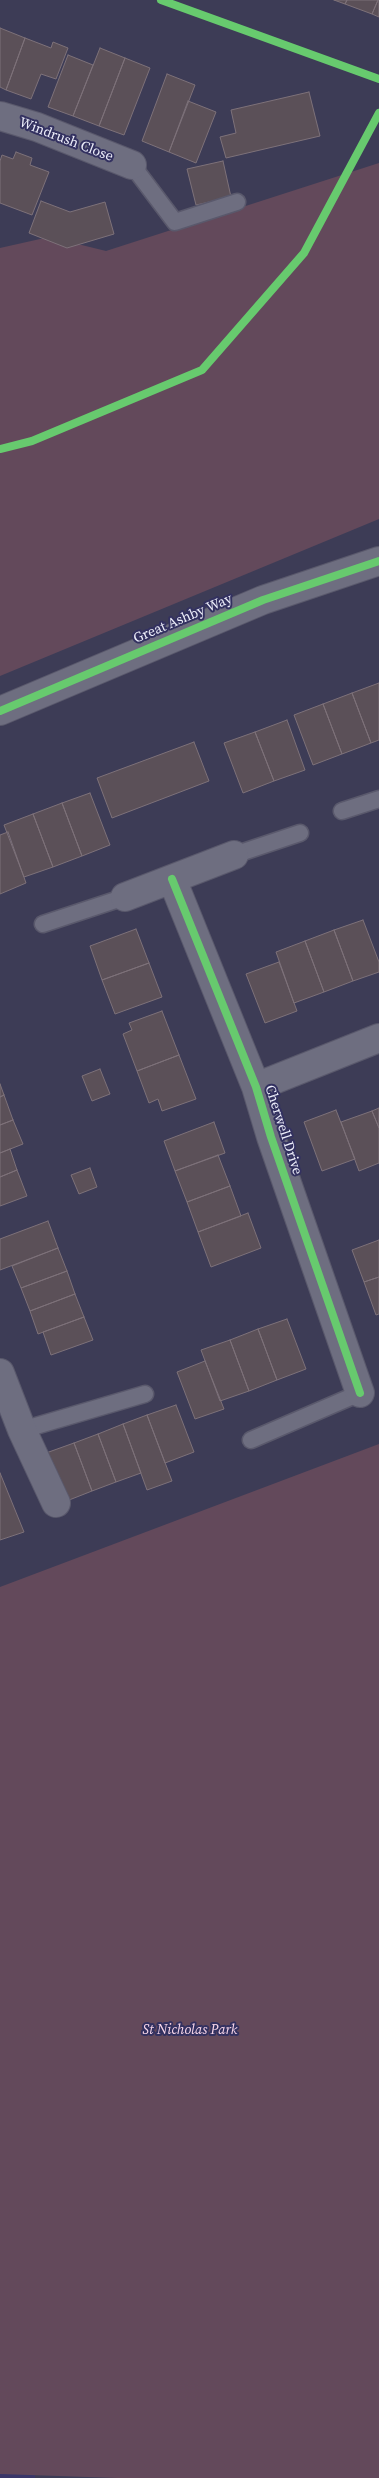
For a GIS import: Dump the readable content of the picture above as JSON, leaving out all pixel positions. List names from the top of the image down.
{
  "streets": {
    "street": ["Windrush Close", "Great Ashby Way", "Cherwell Drive"]
  },
  "parks": ["St Nicholas Park"]
}
